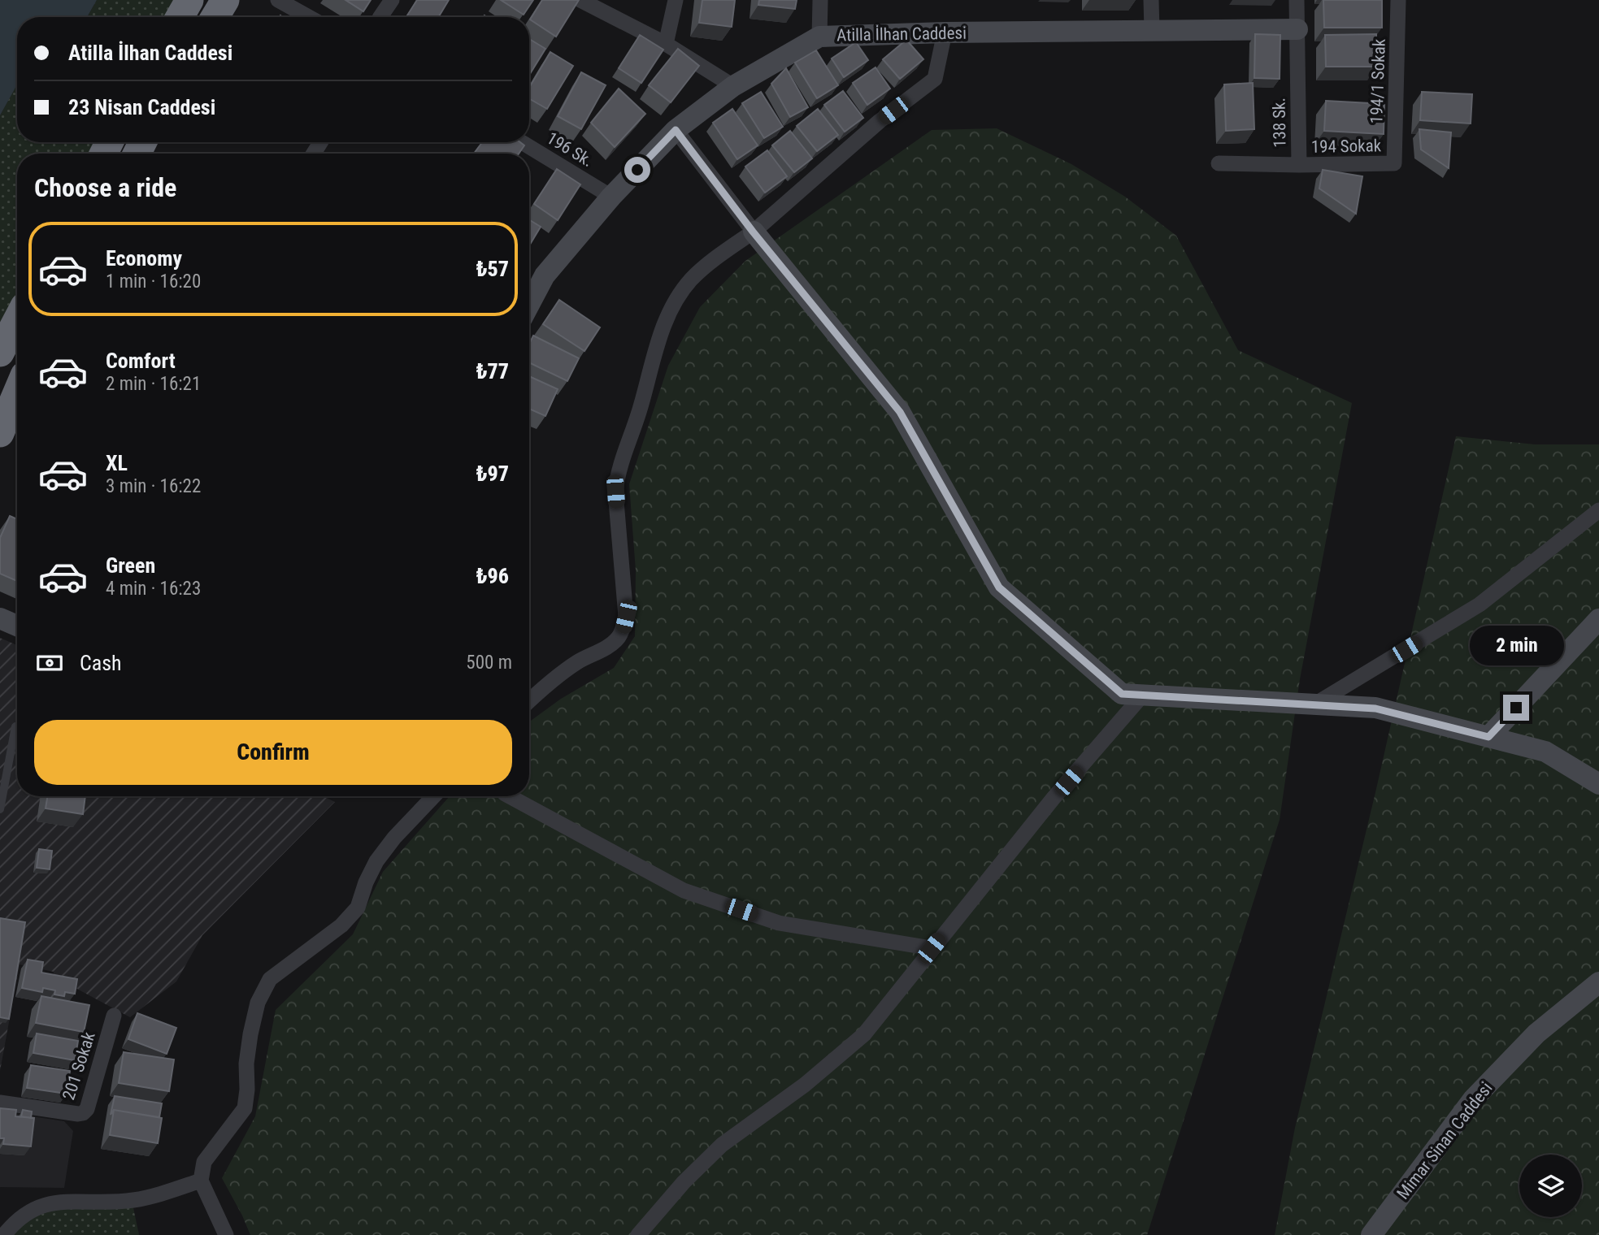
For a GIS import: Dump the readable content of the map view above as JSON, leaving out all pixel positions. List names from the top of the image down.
{
  "streets": {
    "street": [
      "Atilla İlhan Caddesi",
      "194/1 Sokak",
      "138 Sk.",
      "194 Sokak",
      "196 Sk.",
      "201 Sokak",
      "Mimar Sinan Caddesi"
    ]
  },
  "crossings": [
    ["Atilla İlhan Caddesi", "138 Sk."],
    ["Atilla İlhan Caddesi", "196 Sk."],
    ["194/1 Sokak", "194 Sokak"],
    ["138 Sk.", "194 Sokak"]
  ],
  "page": {
    "banner": ["Atilla İlhan Caddesi", "23 Nisan Caddesi"],
    "heading": "Choose a ride",
    "list": [
      {
        "name": "Economy",
        "note": "1 min · 16:20",
        "value": "₺57"
      },
      {
        "name": "Comfort",
        "note": "2 min · 16:21",
        "value": "₺77"
      },
      {
        "name": "XL",
        "note": "3 min · 16:22",
        "value": "₺97"
      },
      {
        "name": "Green",
        "note": "4 min · 16:23",
        "value": "₺96"
      }
    ],
    "bubble": "2 min",
    "pay": ["Cash", "500 m"],
    "buttons": "Confirm"
  }
}
